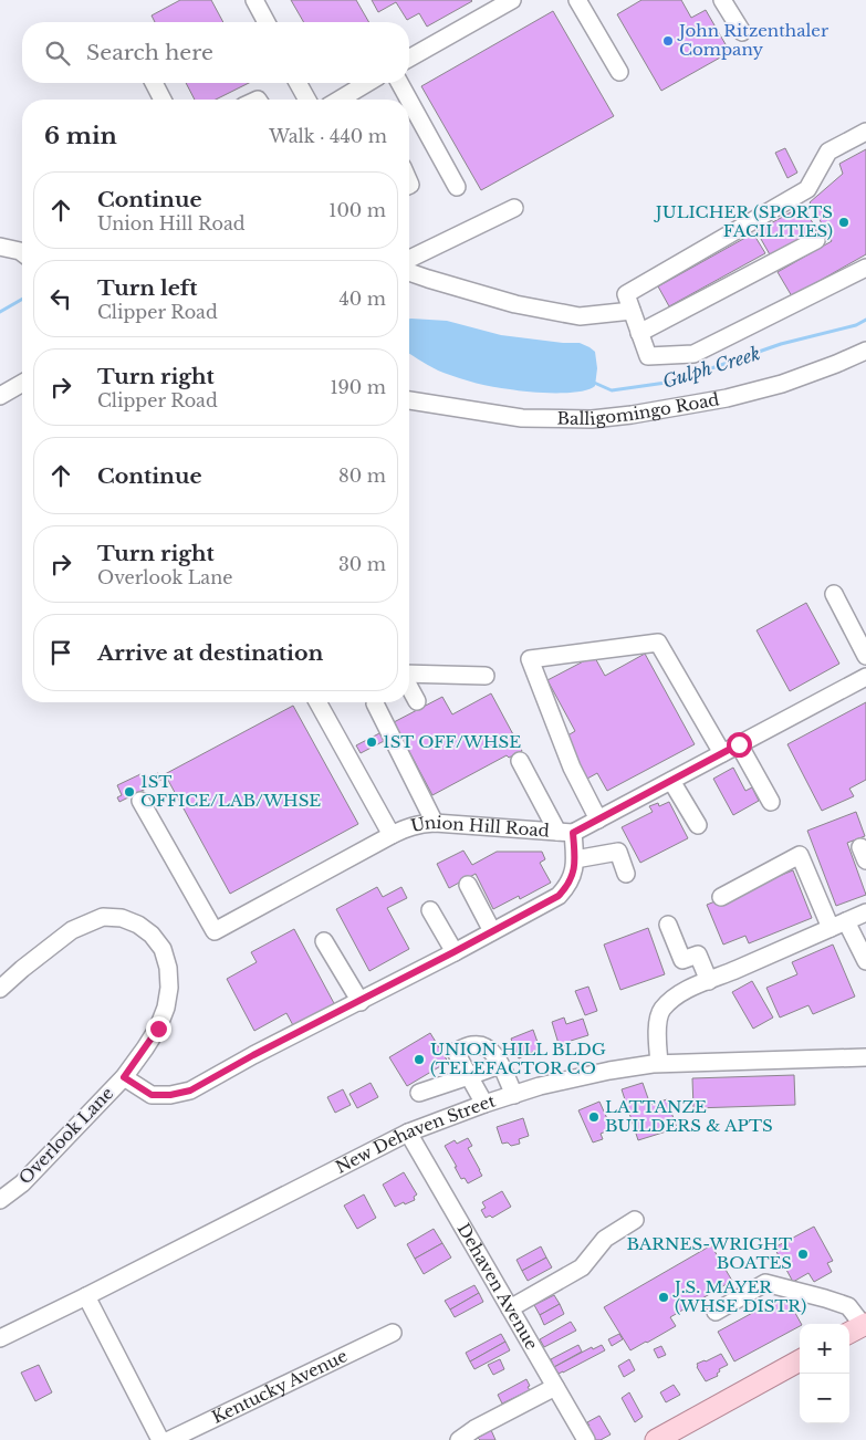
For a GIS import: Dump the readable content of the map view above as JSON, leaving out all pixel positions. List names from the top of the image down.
{
  "streets": {
    "street": [
      "Balligomingo Road",
      "Union Hill Road",
      "Overlook Lane",
      "New Dehaven Street",
      "Dehaven Avenue",
      "Kentucky Avenue"
    ]
  },
  "crossings": [
    ["New Dehaven Street", "Dehaven Avenue"]
  ],
  "water": ["Gulph Creek"],
  "places": [
    "John Ritzenthaler Company",
    "JULICHER (SPORTS FACILITIES)",
    "1ST OFF/WHSE",
    "1ST OFFICE/LAB/WHSE",
    "UNION HILL BLDG (TELEFACTOR CO",
    "LATTANZE BUILDERS & APTS",
    "BARNES-WRIGHT BOATES",
    "J.S. MAYER (WHSE DISTR)"
  ],
  "page": {
    "search": "Search here",
    "heading": ["6 min", "Walk · 440 m"],
    "list": [
      ["Continue", "Union Hill Road", "100 m"],
      ["Turn left", "Clipper Road", "40 m"],
      ["Turn right", "Clipper Road", "190 m"],
      ["Continue", "80 m"],
      ["Turn right", "Overlook Lane", "30 m"],
      "Arrive at destination"
    ],
    "map_buttons": ["+", "−"]
  }
}
